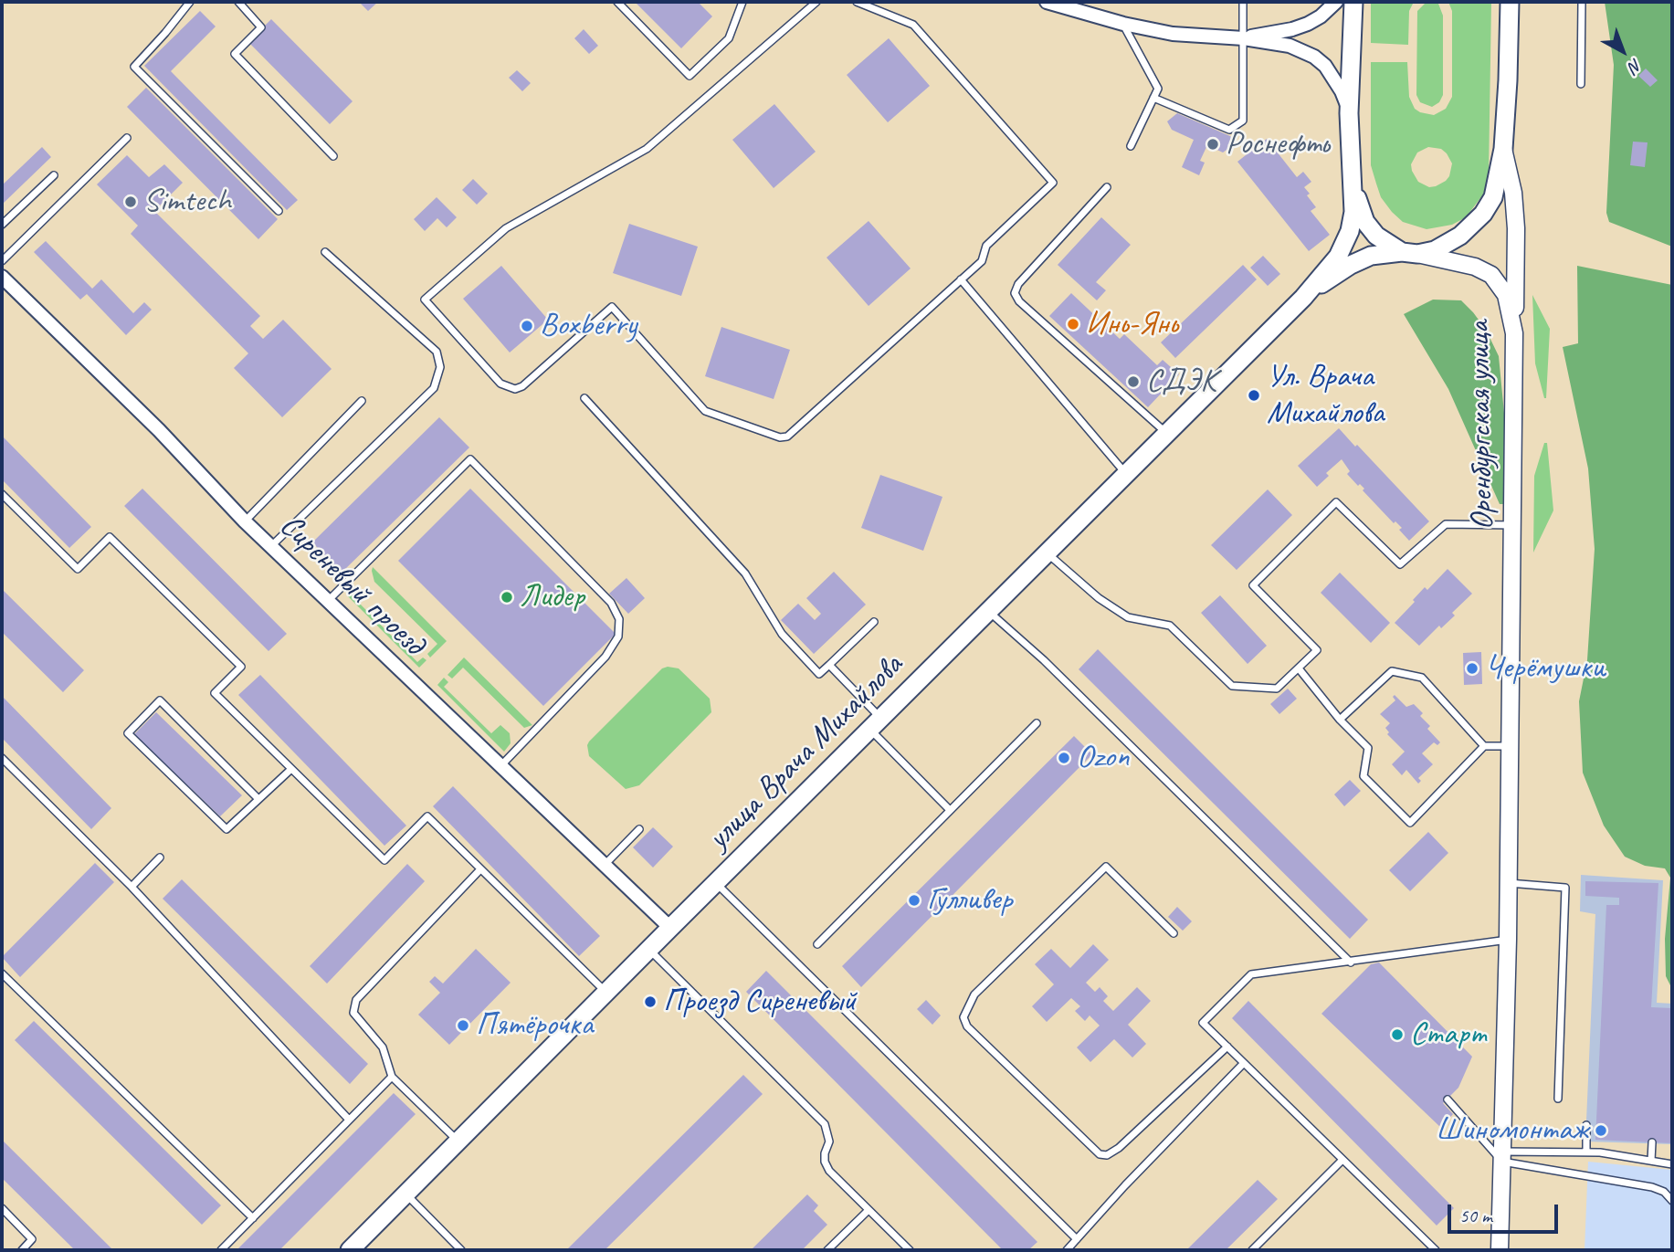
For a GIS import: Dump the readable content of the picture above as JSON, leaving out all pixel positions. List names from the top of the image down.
{
  "streets": {
    "main road": ["Оренбургская улица", "улица Врача Михайлова"],
    "street": ["Сиреневый проезд"]
  },
  "crossings": [
    ["Оренбургская улица", "улица Врача Михайлова"],
    ["Сиреневый проезд", "улица Врача Михайлова"]
  ],
  "places": [
    "Роснефть",
    "Simtech",
    "Инь-Янь",
    "Boxberry",
    "СДЭК",
    "Ул. Врача Михайлова",
    "Лидер",
    "Черёмушки",
    "Ozon",
    "Гулливер",
    "Проезд Сиреневый",
    "Пятёрочка",
    "Старт",
    "Шиномонтаж"
  ],
  "scale_bar": "50 m",
  "north": "bottom right"
}
